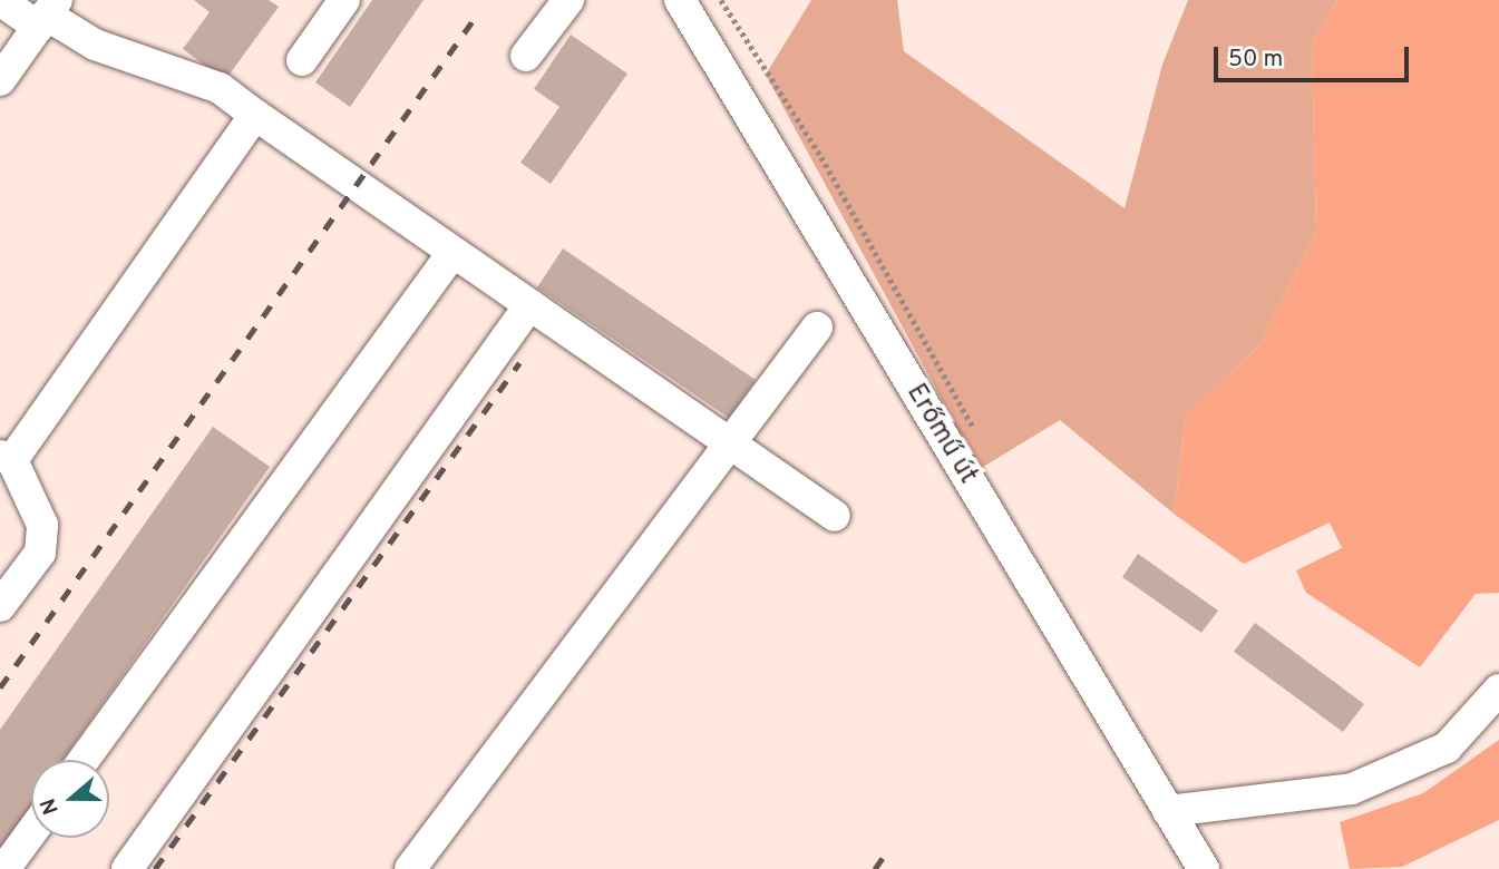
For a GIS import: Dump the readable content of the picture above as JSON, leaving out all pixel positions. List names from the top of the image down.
{
  "streets": {
    "street": ["Erőmű út"]
  },
  "scale_bar": "50 m",
  "north": "left"
}
